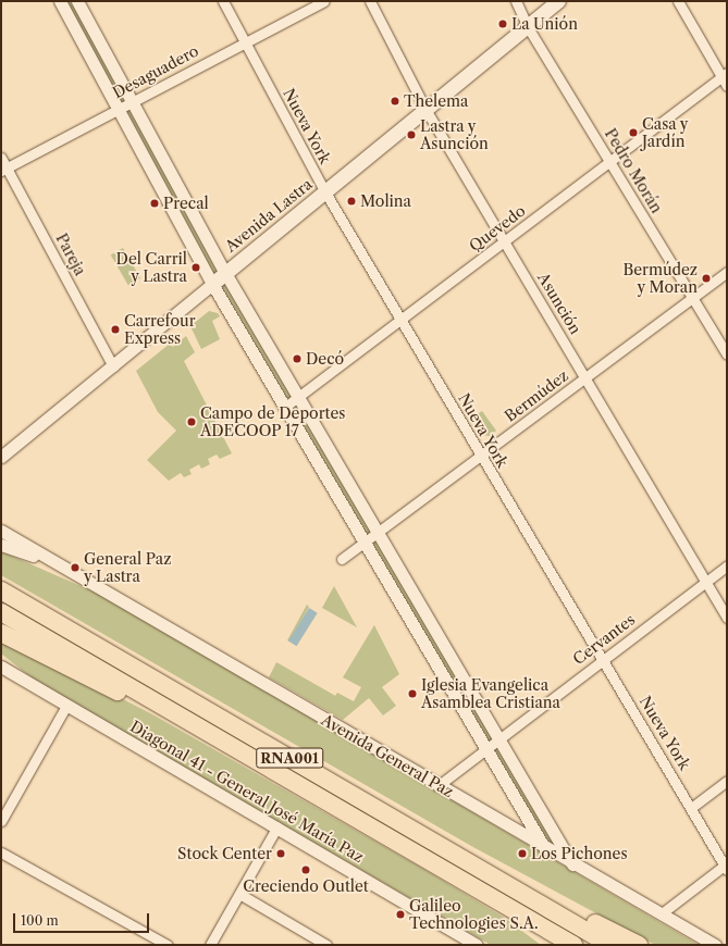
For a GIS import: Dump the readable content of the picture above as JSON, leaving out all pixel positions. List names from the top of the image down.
{
  "streets": {
    "highway": ["RNA001"],
    "main road": ["Avenida Lastra"],
    "street": [
      "Desaguadero",
      "Nueva York",
      "Pedro Morán",
      "Quevedo",
      "Pareja",
      "Asunción",
      "Bermúdez",
      "Cervantes",
      "Avenida General Paz",
      "Diagonal 41 - General José María Paz"
    ]
  },
  "crossings": [
    ["Desaguadero", "Nueva York"],
    ["Desaguadero", "Pareja"],
    ["Nueva York", "Avenida Lastra"],
    ["Nueva York", "Quevedo"],
    ["Nueva York", "Bermúdez"],
    ["Nueva York", "Cervantes"],
    ["Pedro Morán", "Avenida Lastra"],
    ["Pedro Morán", "Quevedo"],
    ["Pedro Morán", "Bermúdez"],
    ["Avenida Lastra", "Pareja"],
    ["Avenida Lastra", "Asunción"],
    ["Quevedo", "Asunción"],
    ["Asunción", "Bermúdez"],
    ["Asunción", "Cervantes"],
    ["Cervantes", "Avenida General Paz"]
  ],
  "places": [
    "La Unión",
    "Thelema",
    "Casa y Jardín",
    "Lastra y Asunción",
    "Molina",
    "Precal",
    "Del Carril y Lastra",
    "Bermúdez y Moran",
    "Carrefour Express",
    "Decó",
    "Campo de Deportes ADECOOP 17",
    "General Paz y Lastra",
    "Iglesia Evangelica Asamblea Cristiana",
    "Stock Center",
    "Los Pichones",
    "Creciendo Outlet",
    "Galileo Technologies S.A."
  ],
  "scale_bar": "100 m"
}
